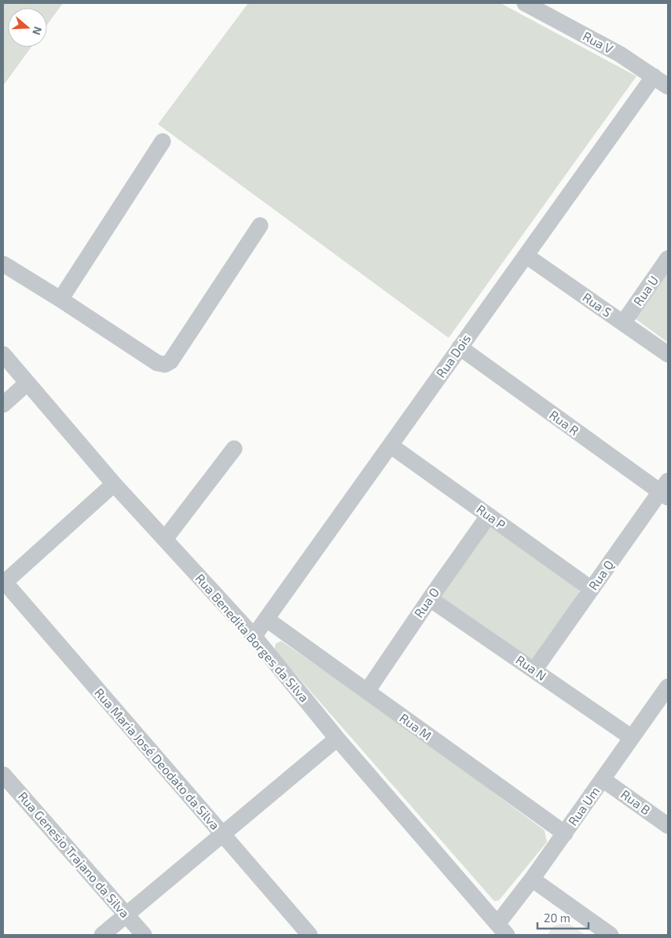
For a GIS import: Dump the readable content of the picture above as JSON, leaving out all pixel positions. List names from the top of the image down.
{
  "streets": {
    "street": [
      "Rua V",
      "Rua U",
      "Rua S",
      "Rua Dois",
      "Rua R",
      "Rua P",
      "Rua Q",
      "Rua O",
      "Rua Benedita Borges da Silva",
      "Rua N",
      "Rua M",
      "Rua Maria José Deodato da Silva",
      "Rua B",
      "Rua Um",
      "Rua Genesio Trajano da Silva"
    ]
  },
  "crossings": [
    ["Rua V", "Rua Dois"],
    ["Rua U", "Rua S"],
    ["Rua S", "Rua Dois"],
    ["Rua Dois", "Rua R"],
    ["Rua Dois", "Rua P"],
    ["Rua Dois", "Rua Benedita Borges da Silva"],
    ["Rua Dois", "Rua M"],
    ["Rua R", "Rua Q"],
    ["Rua P", "Rua Q"],
    ["Rua P", "Rua O"],
    ["Rua Q", "Rua N"],
    ["Rua O", "Rua N"],
    ["Rua O", "Rua M"],
    ["Rua Benedita Borges da Silva", "Rua Um"],
    ["Rua N", "Rua Um"],
    ["Rua M", "Rua Um"],
    ["Rua B", "Rua Um"]
  ],
  "scale_bar": "20 m",
  "north": "right"
}
